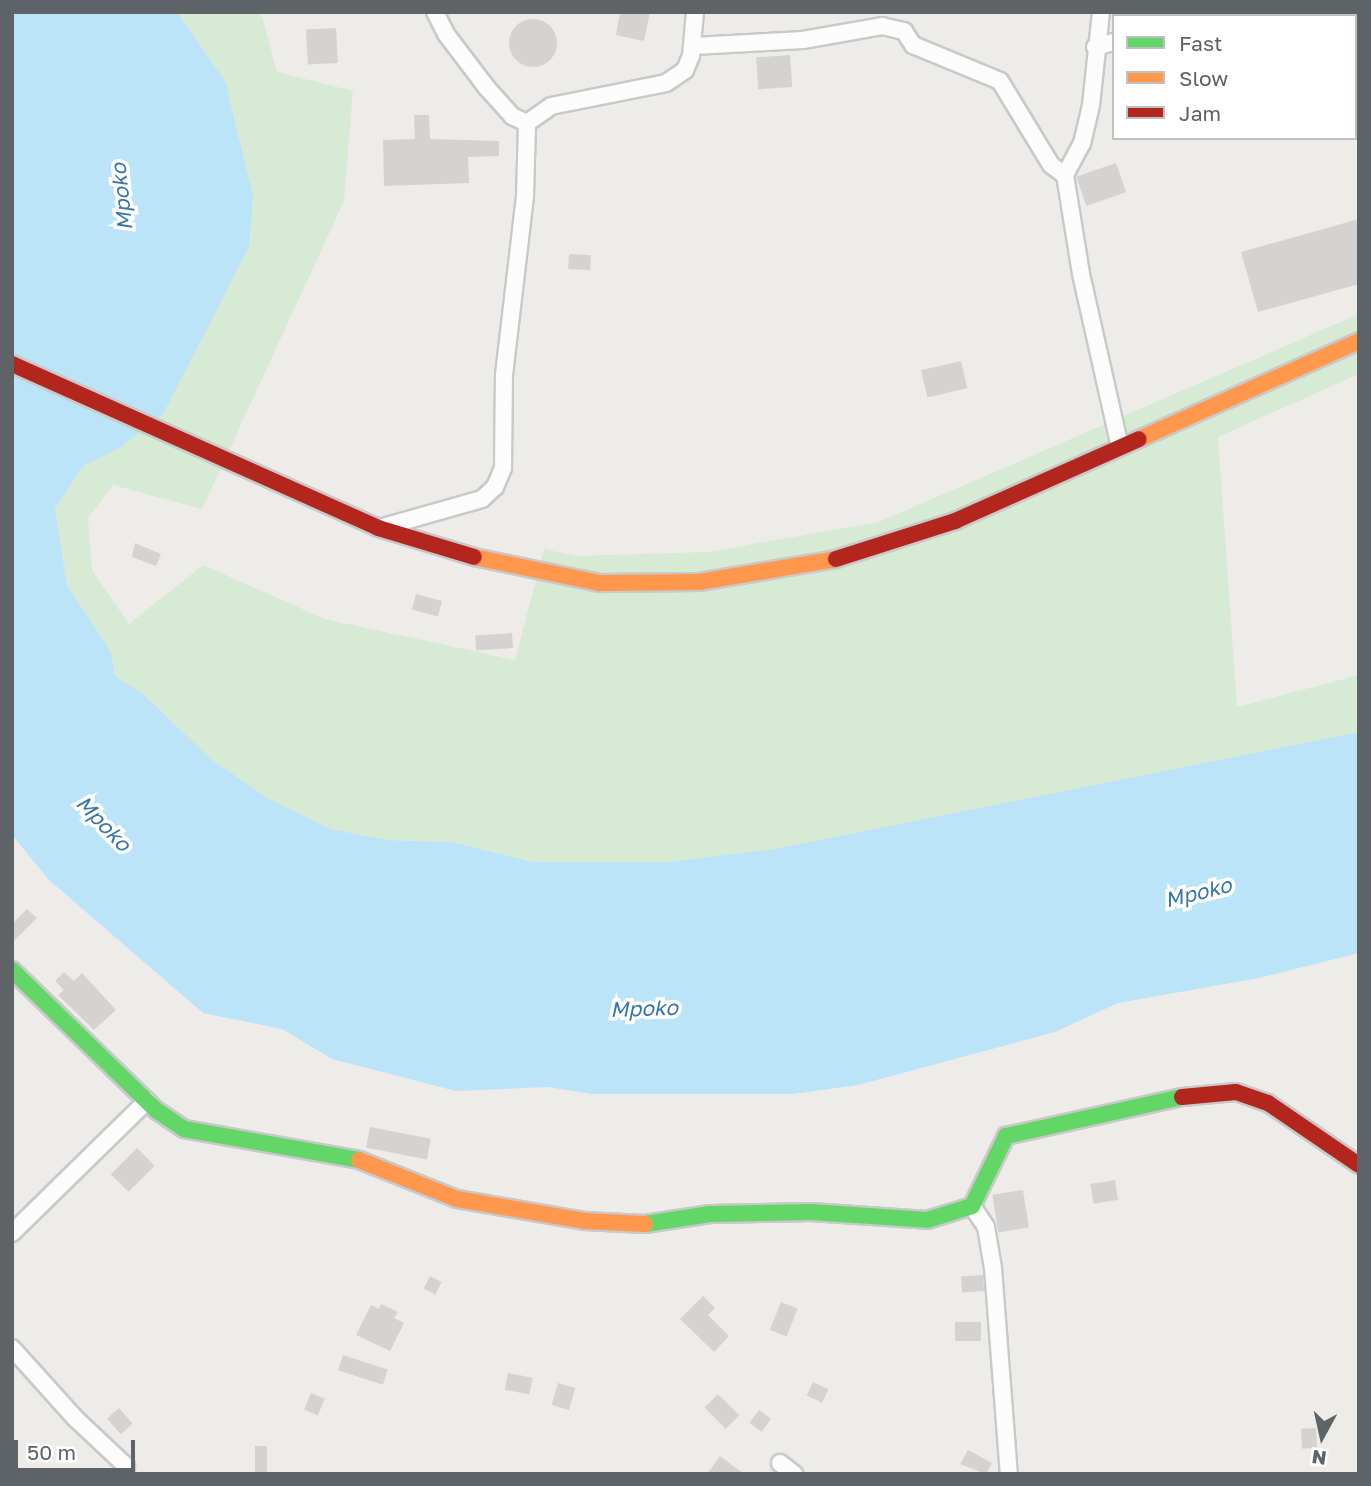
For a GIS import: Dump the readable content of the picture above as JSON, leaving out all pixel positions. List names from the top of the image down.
{
  "water": ["Mpoko"],
  "legend": ["Fast", "Slow", "Jam"],
  "scale_bar": "50 m",
  "north": "bottom"
}
